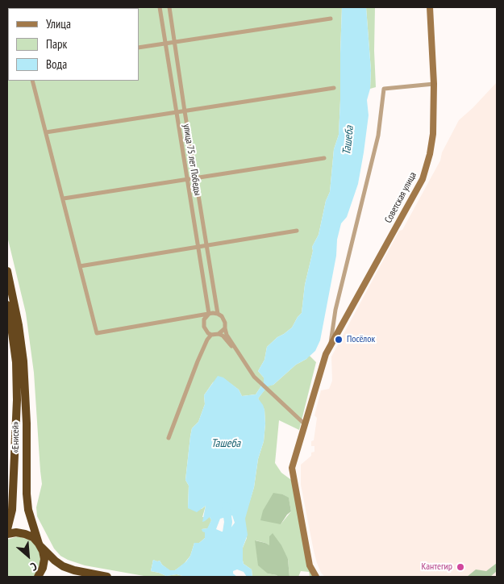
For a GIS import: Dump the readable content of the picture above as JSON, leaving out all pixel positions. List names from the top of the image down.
{
  "streets": {
    "highway": ["«Енисей»"],
    "street": ["улица 75 лет Победы", "Советская улица"]
  },
  "water": ["Ташеба"],
  "places": ["Посёлок", "Кантегир"],
  "legend": ["Улица", "Парк", "Вода"],
  "north": "bottom right"
}
